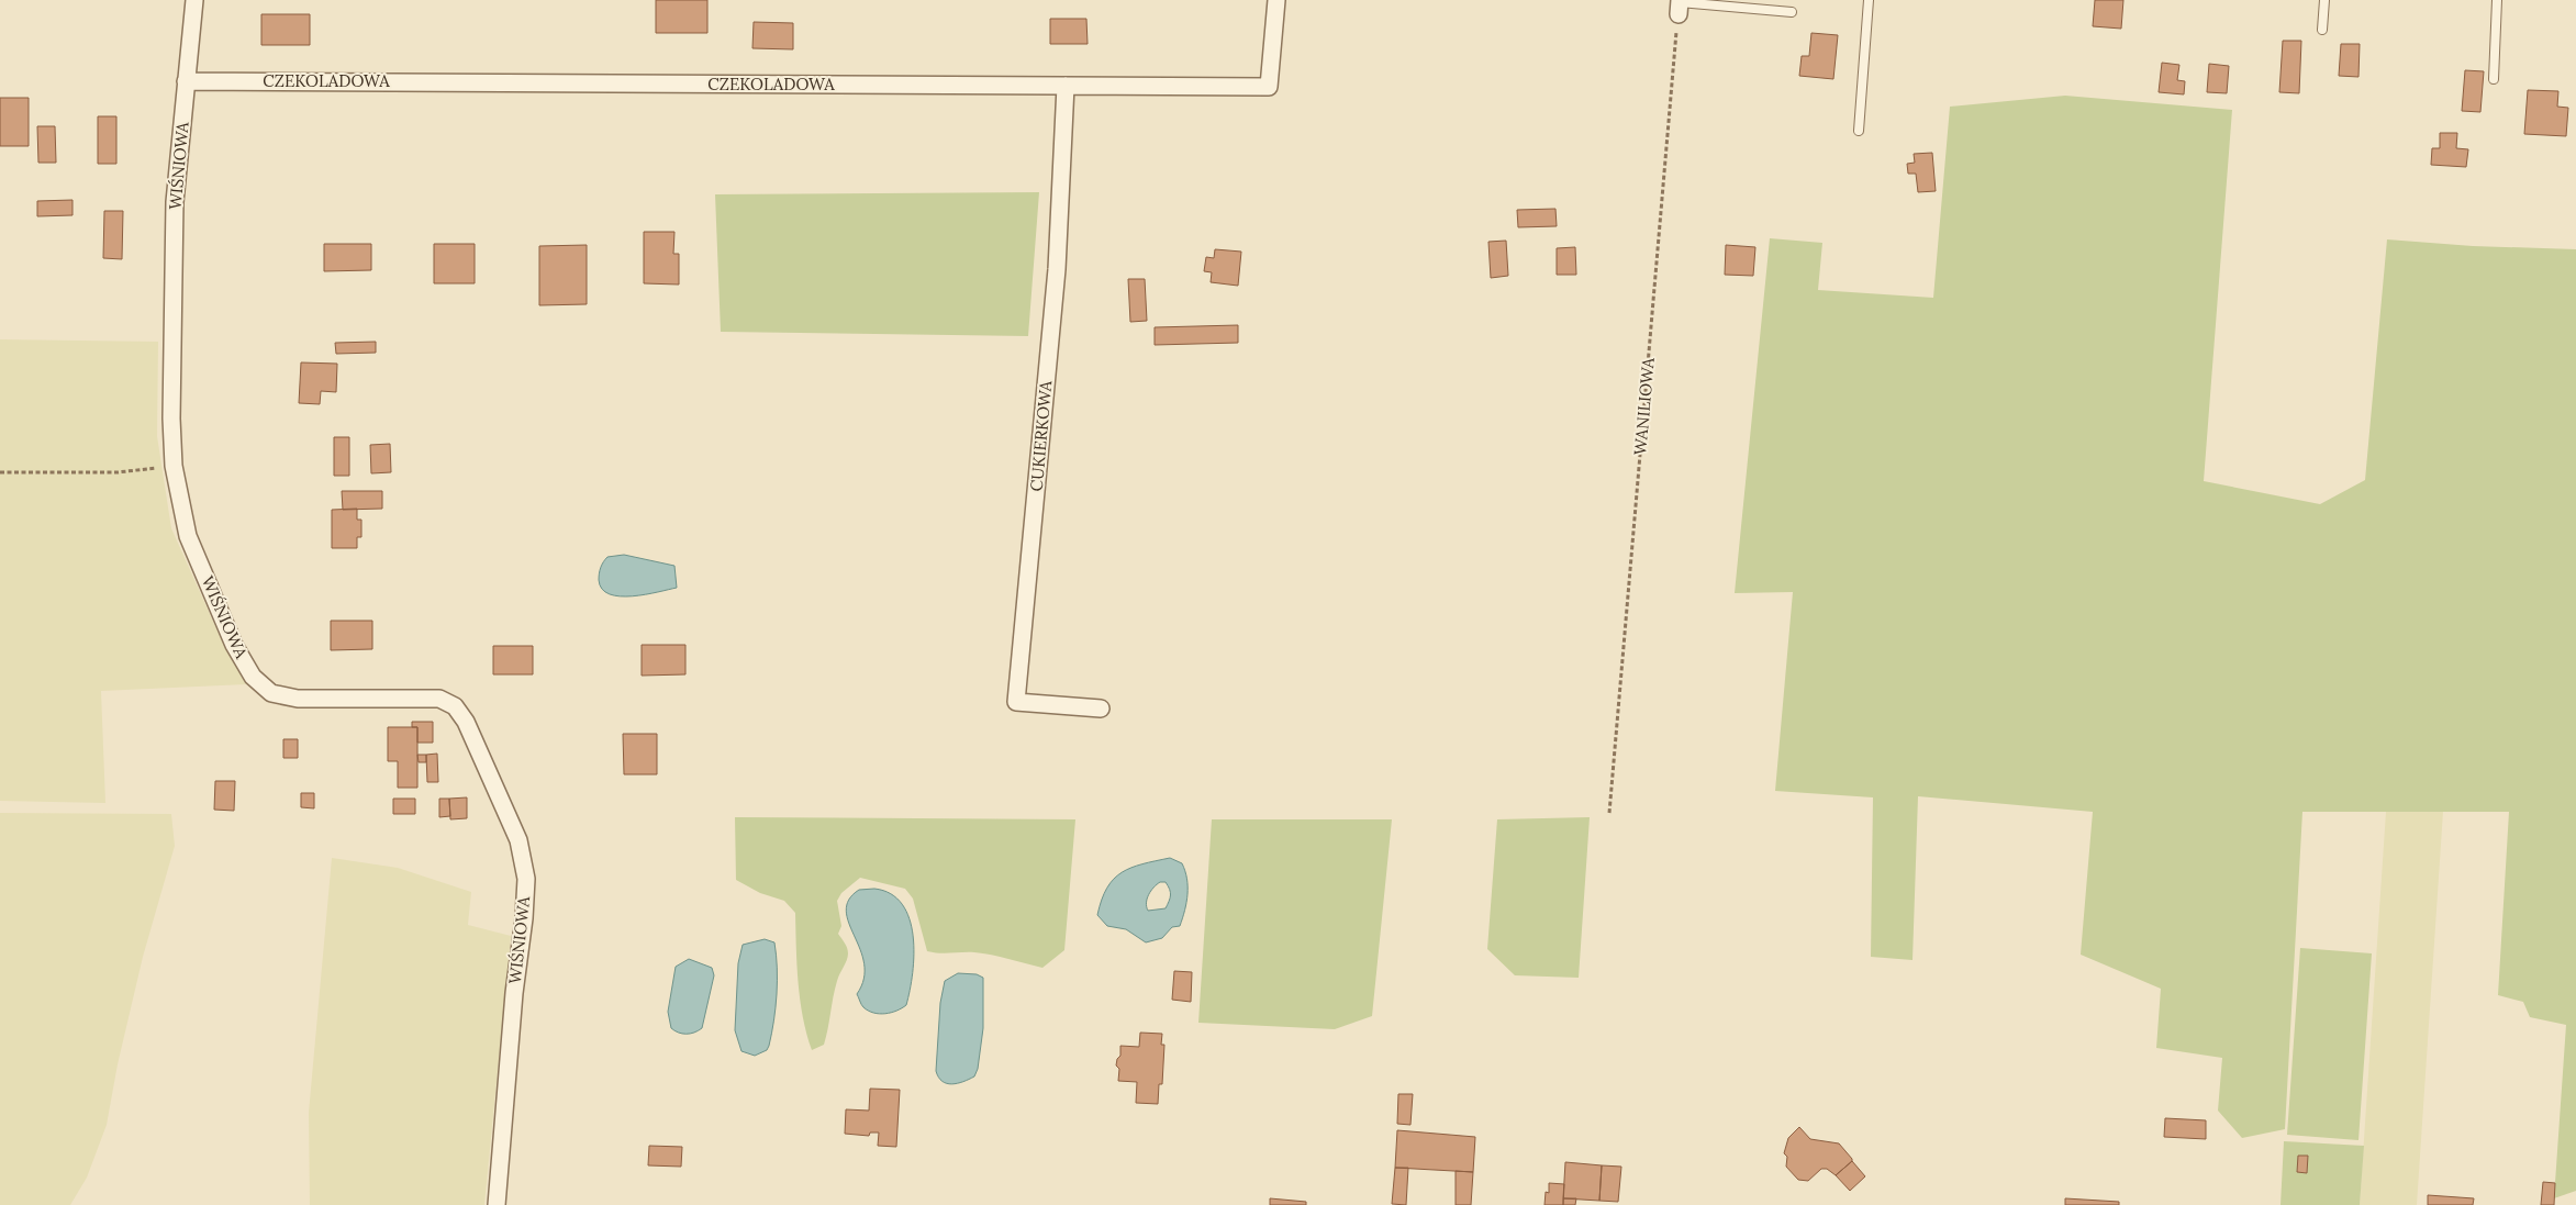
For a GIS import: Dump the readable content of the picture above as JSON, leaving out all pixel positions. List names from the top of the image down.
{
  "streets": {
    "street": ["CZEKOLADOWA", "WIŚNIOWA", "CUKIERKOWA"],
    "path": ["WANILIOWA"]
  },
  "crossings": [
    ["CZEKOLADOWA", "WIŚNIOWA"],
    ["CZEKOLADOWA", "CUKIERKOWA"]
  ]
}
